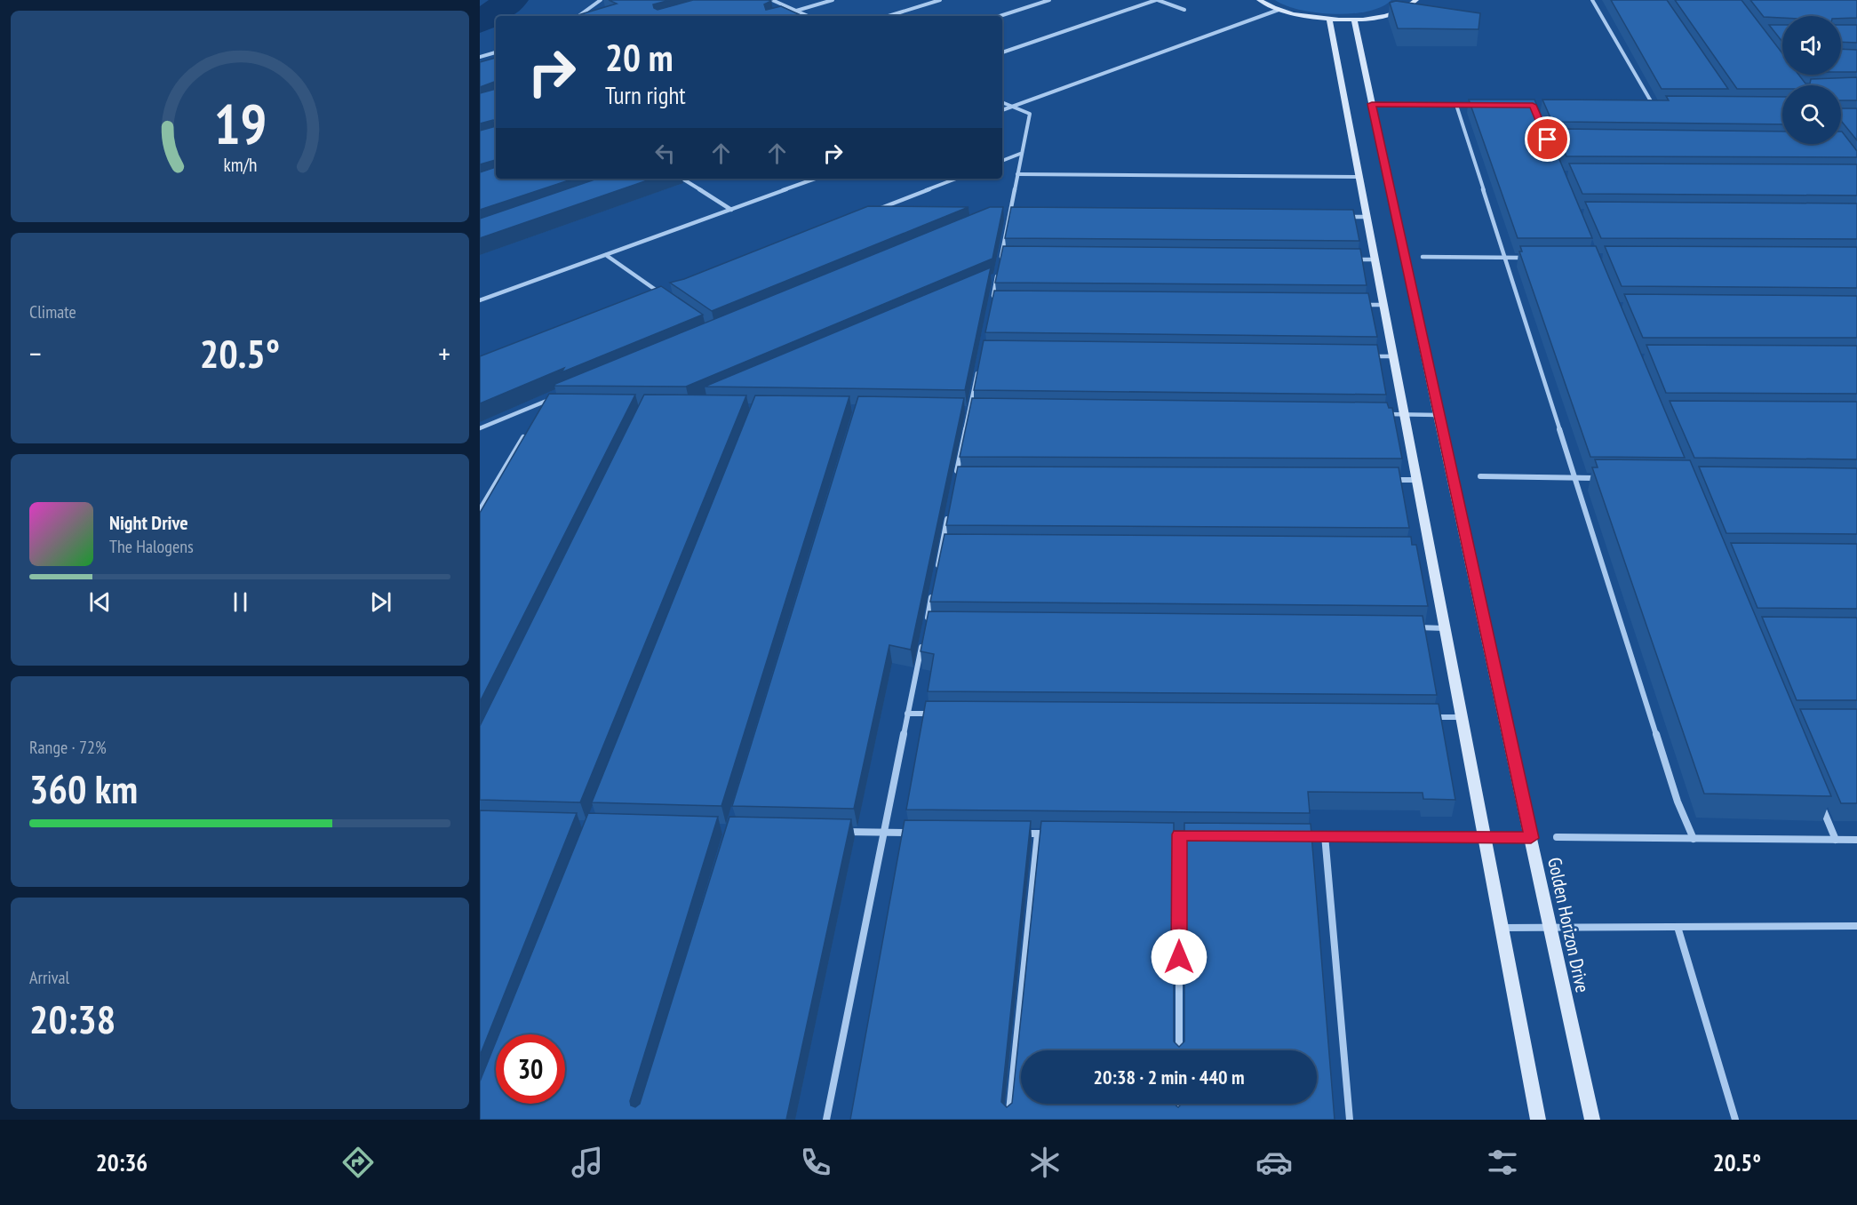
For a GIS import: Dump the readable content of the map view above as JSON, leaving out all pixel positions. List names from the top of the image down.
{
  "streets": {
    "street": ["Golden Horizon Drive"]
  },
  "page": {
    "turn": ["20 m", "Turn right"],
    "tile": [
      "Climate",
      ["Range · 72%", "360 km"],
      ["Arrival", "20:38"]
    ],
    "heat": ["−", "20.5°", "+"],
    "song": ["Night Drive", "The Halogens"],
    "limit": "30",
    "trip": "20:38 · 2 min · 440 m",
    "tabs": ["20:36", "20.5°"],
    "gauge": ["19", "km/h"]
  }
}
